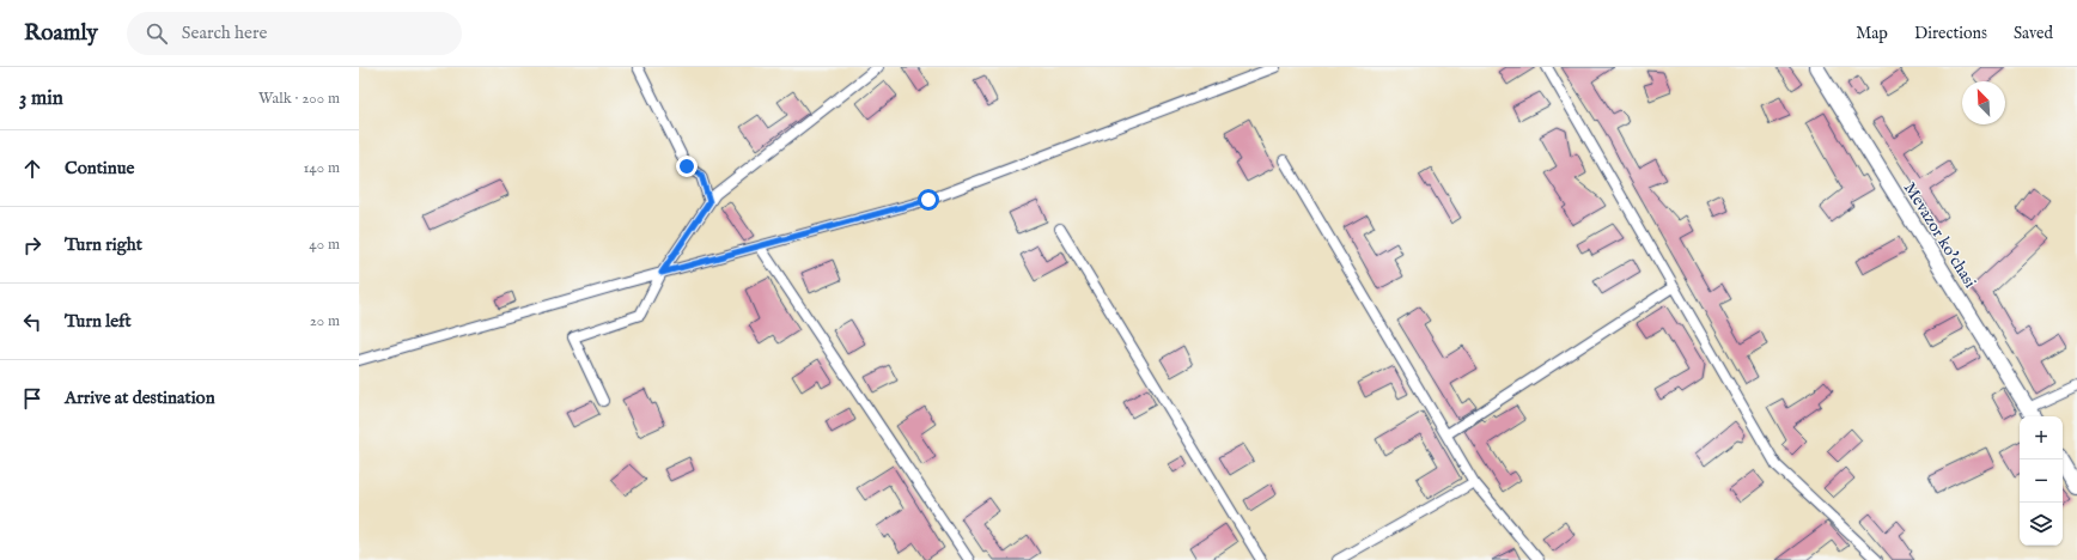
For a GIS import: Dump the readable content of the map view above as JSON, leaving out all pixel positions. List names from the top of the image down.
{
  "streets": {
    "street": ["Mevazor ko'chasi"]
  },
  "north": "top left",
  "page": {
    "header": "Roamly",
    "search": "Search here",
    "nav": ["Map", "Directions", "Saved"],
    "heading": ["3 min", "Walk · 200 m"],
    "list": [
      ["Continue", "140 m"],
      ["Turn right", "40 m"],
      ["Turn left", "20 m"],
      "Arrive at destination"
    ],
    "map_buttons": ["+", "−"]
  }
}
